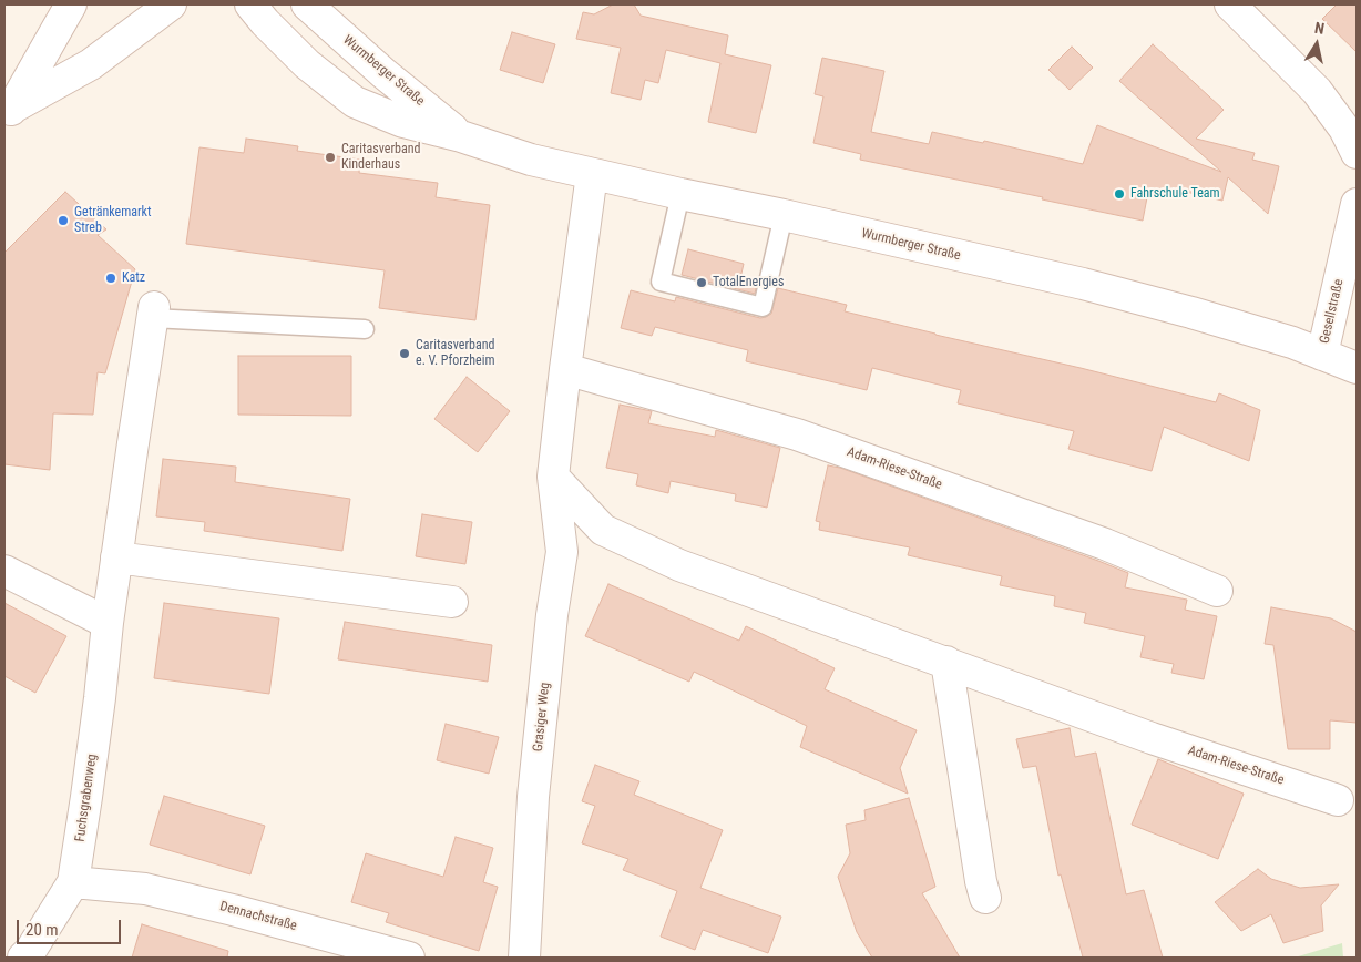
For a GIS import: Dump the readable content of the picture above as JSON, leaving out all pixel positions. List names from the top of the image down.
{
  "streets": {
    "street": [
      "Wurmberger Straße",
      "Gesellstraße",
      "Adam-Riese-Straße",
      "Grasiger Weg",
      "Fuchsgrabenweg",
      "Dennachstraße"
    ]
  },
  "crossings": [
    ["Wurmberger Straße", "Gesellstraße"],
    ["Adam-Riese-Straße", "Grasiger Weg"],
    ["Fuchsgrabenweg", "Dennachstraße"]
  ],
  "places": [
    "Caritasverband Kinderhaus",
    "Fahrschule Team",
    "Getränkemarkt Streb",
    "Katz",
    "TotalEnergies",
    "Caritasverband e. V. Pforzheim"
  ],
  "scale_bar": "20 m",
  "north": "top"
}
